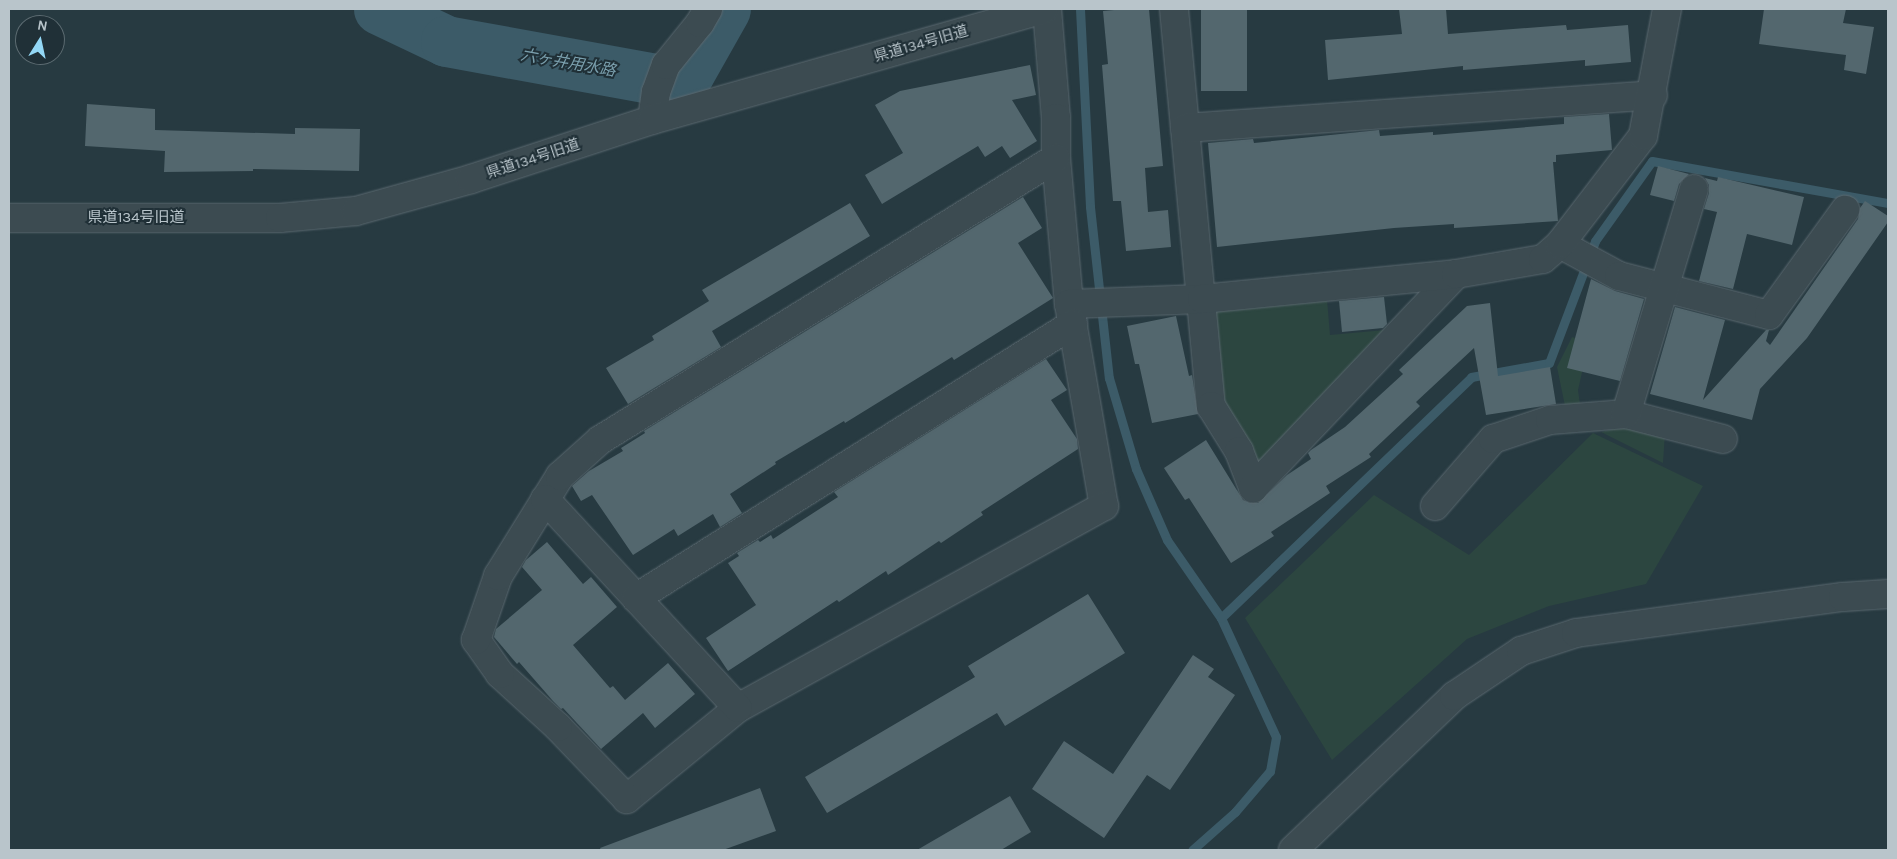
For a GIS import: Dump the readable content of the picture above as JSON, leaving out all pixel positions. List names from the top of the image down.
{
  "streets": {
    "street": ["県道134号旧道"]
  },
  "water": ["六ヶ井用水路"],
  "north": "top"
}
